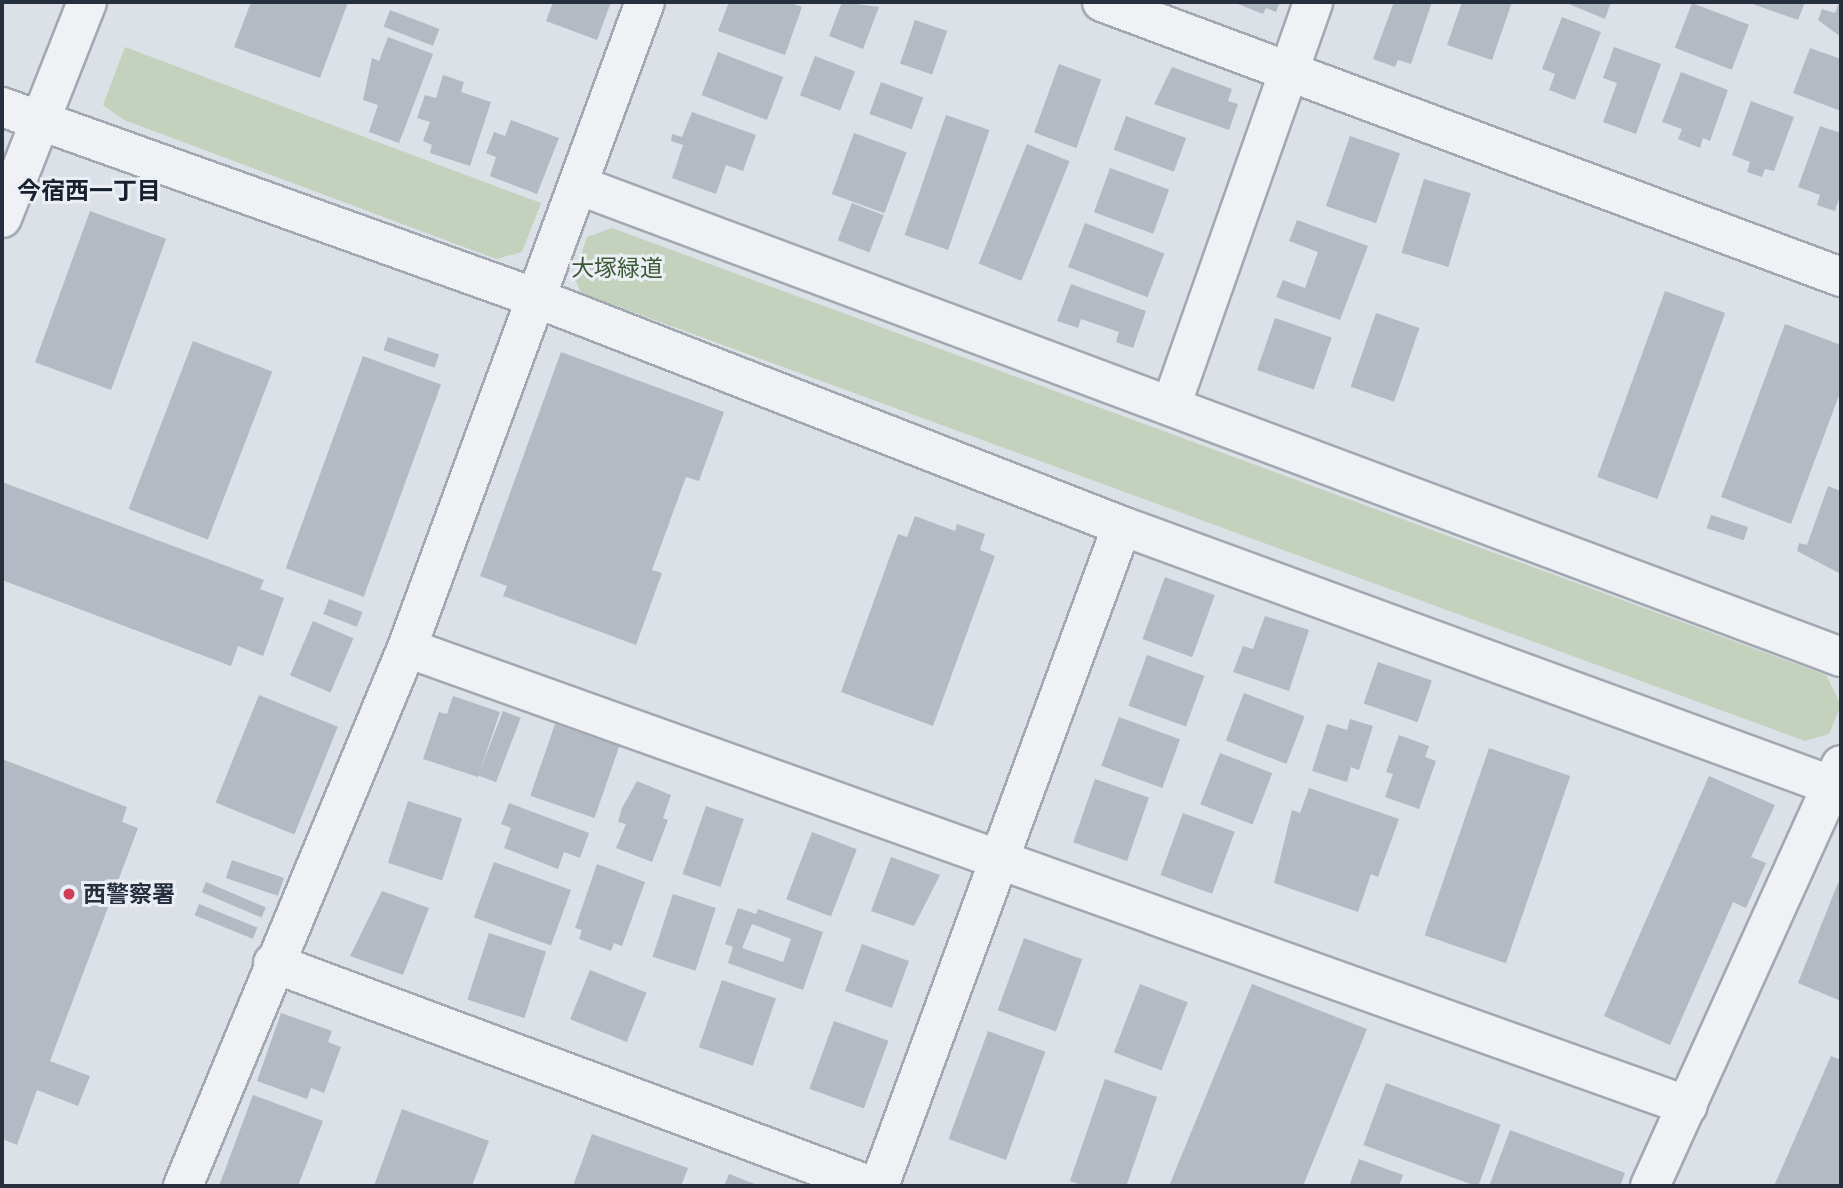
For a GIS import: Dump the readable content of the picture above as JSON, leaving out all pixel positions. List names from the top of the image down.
{
  "districts": ["今宿西一丁目"],
  "parks": ["大塚緑道"],
  "places": ["西警察署"]
}
